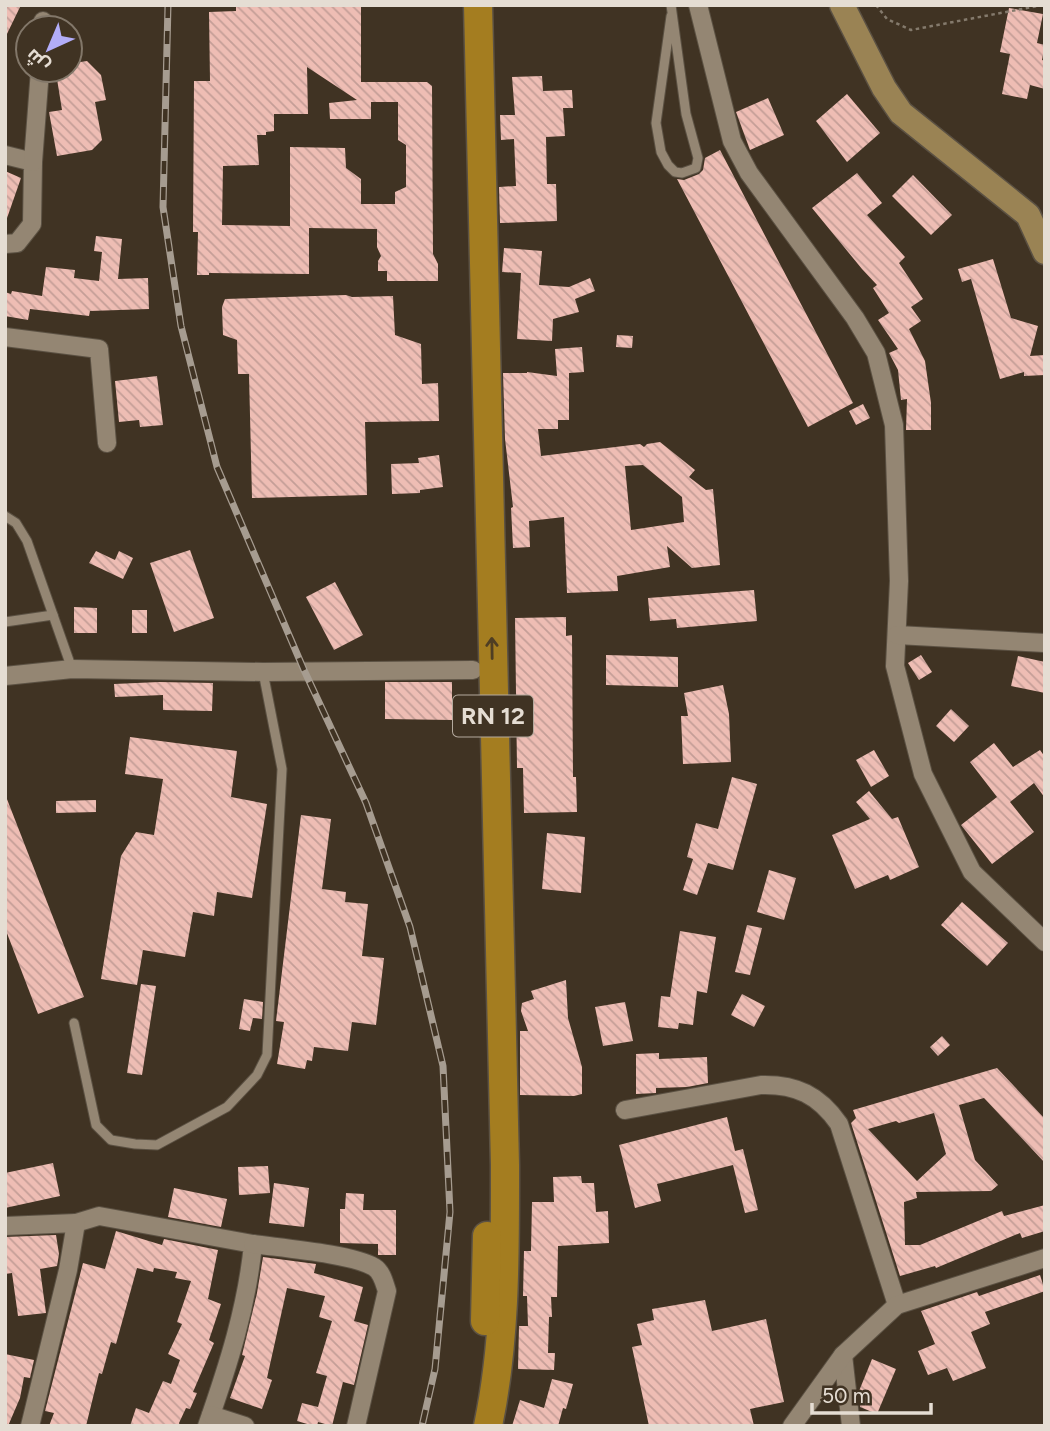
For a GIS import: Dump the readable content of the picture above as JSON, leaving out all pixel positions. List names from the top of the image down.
{
  "streets": {
    "highway": ["RN 12"]
  },
  "scale_bar": "50 m",
  "north": "bottom left"
}
